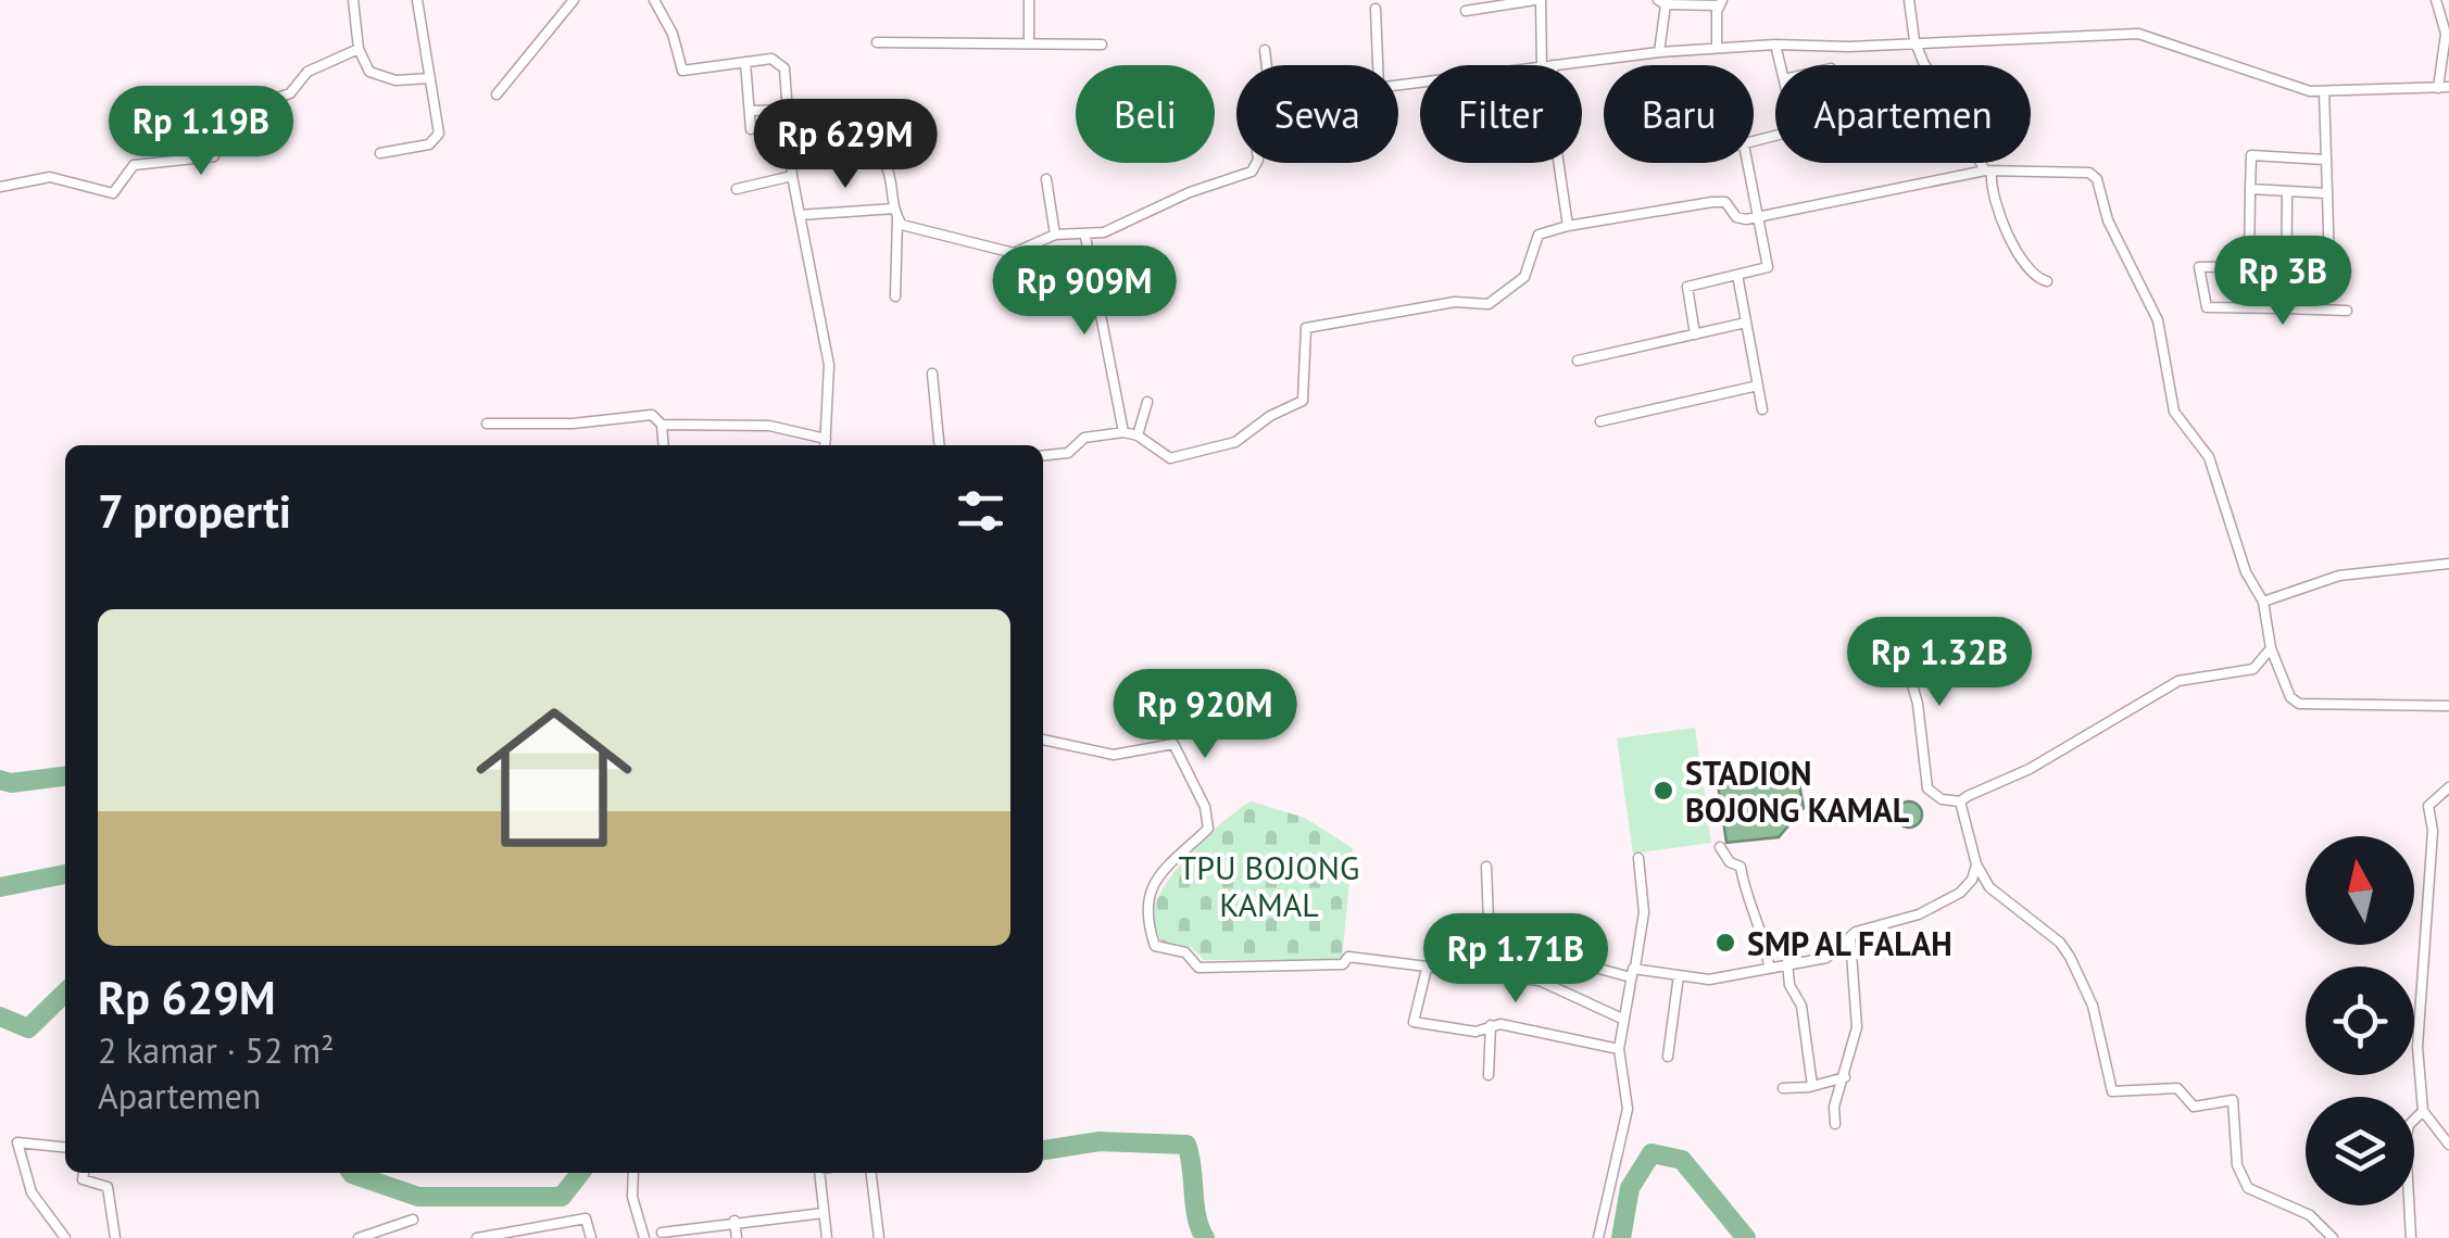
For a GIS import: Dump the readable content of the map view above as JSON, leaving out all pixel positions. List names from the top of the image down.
{
  "parks": ["TPU BOJONG KAMAL"],
  "places": ["STADION BOJONG KAMAL", "SMP AL FALAH"],
  "north": "top",
  "page": {
    "chip": [
      "Beli",
      "Sewa",
      "Filter",
      "Baru",
      "Apartemen"
    ],
    "price": [
      "Rp 1.19B",
      "Rp 629M",
      "Rp 3B",
      "Rp 909M",
      "Rp 1.32B",
      "Rp 920M",
      "Rp 1.71B"
    ],
    "heading": "7 properti",
    "list": [
      {
        "name": "Rp 629M",
        "note": "2 kamar · 52 m² · Apartemen"
      }
    ]
  }
}
